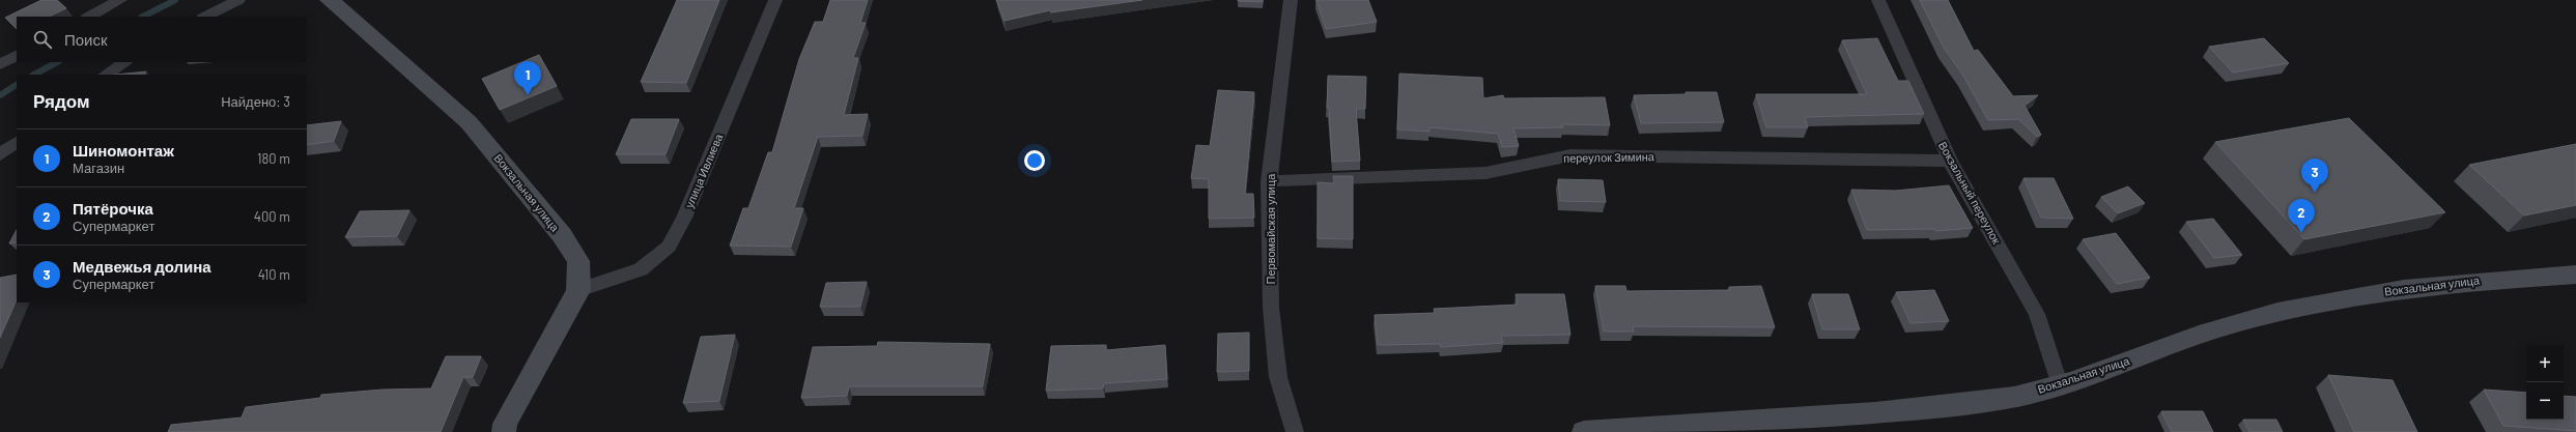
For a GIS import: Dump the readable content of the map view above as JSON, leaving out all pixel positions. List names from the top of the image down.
{
  "streets": {
    "street": [
      "переулок Зимина",
      "улица Ивлиева",
      "Вокзальная улица",
      "Вокзальный переулок",
      "Первомайская улица"
    ]
  },
  "crossings": [
    ["переулок Зимина", "Вокзальный переулок"],
    ["переулок Зимина", "Первомайская улица"],
    ["улица Ивлиева", "Вокзальная улица"],
    ["Вокзальная улица", "Вокзальный переулок"]
  ],
  "page": {
    "search": "Поиск",
    "pins": ["1", "3", "2"],
    "heading": ["Рядом", "Найдено: 3"],
    "list": [
      {
        "mark": "1",
        "name": "Шиномонтаж",
        "note": "Магазин",
        "value": "180 m"
      },
      {
        "mark": "2",
        "name": "Пятёрочка",
        "note": "Супермаркет",
        "value": "400 m"
      },
      {
        "mark": "3",
        "name": "Медвежья долина",
        "note": "Супермаркет",
        "value": "410 m"
      }
    ],
    "map_buttons": ["+", "−"]
  }
}
